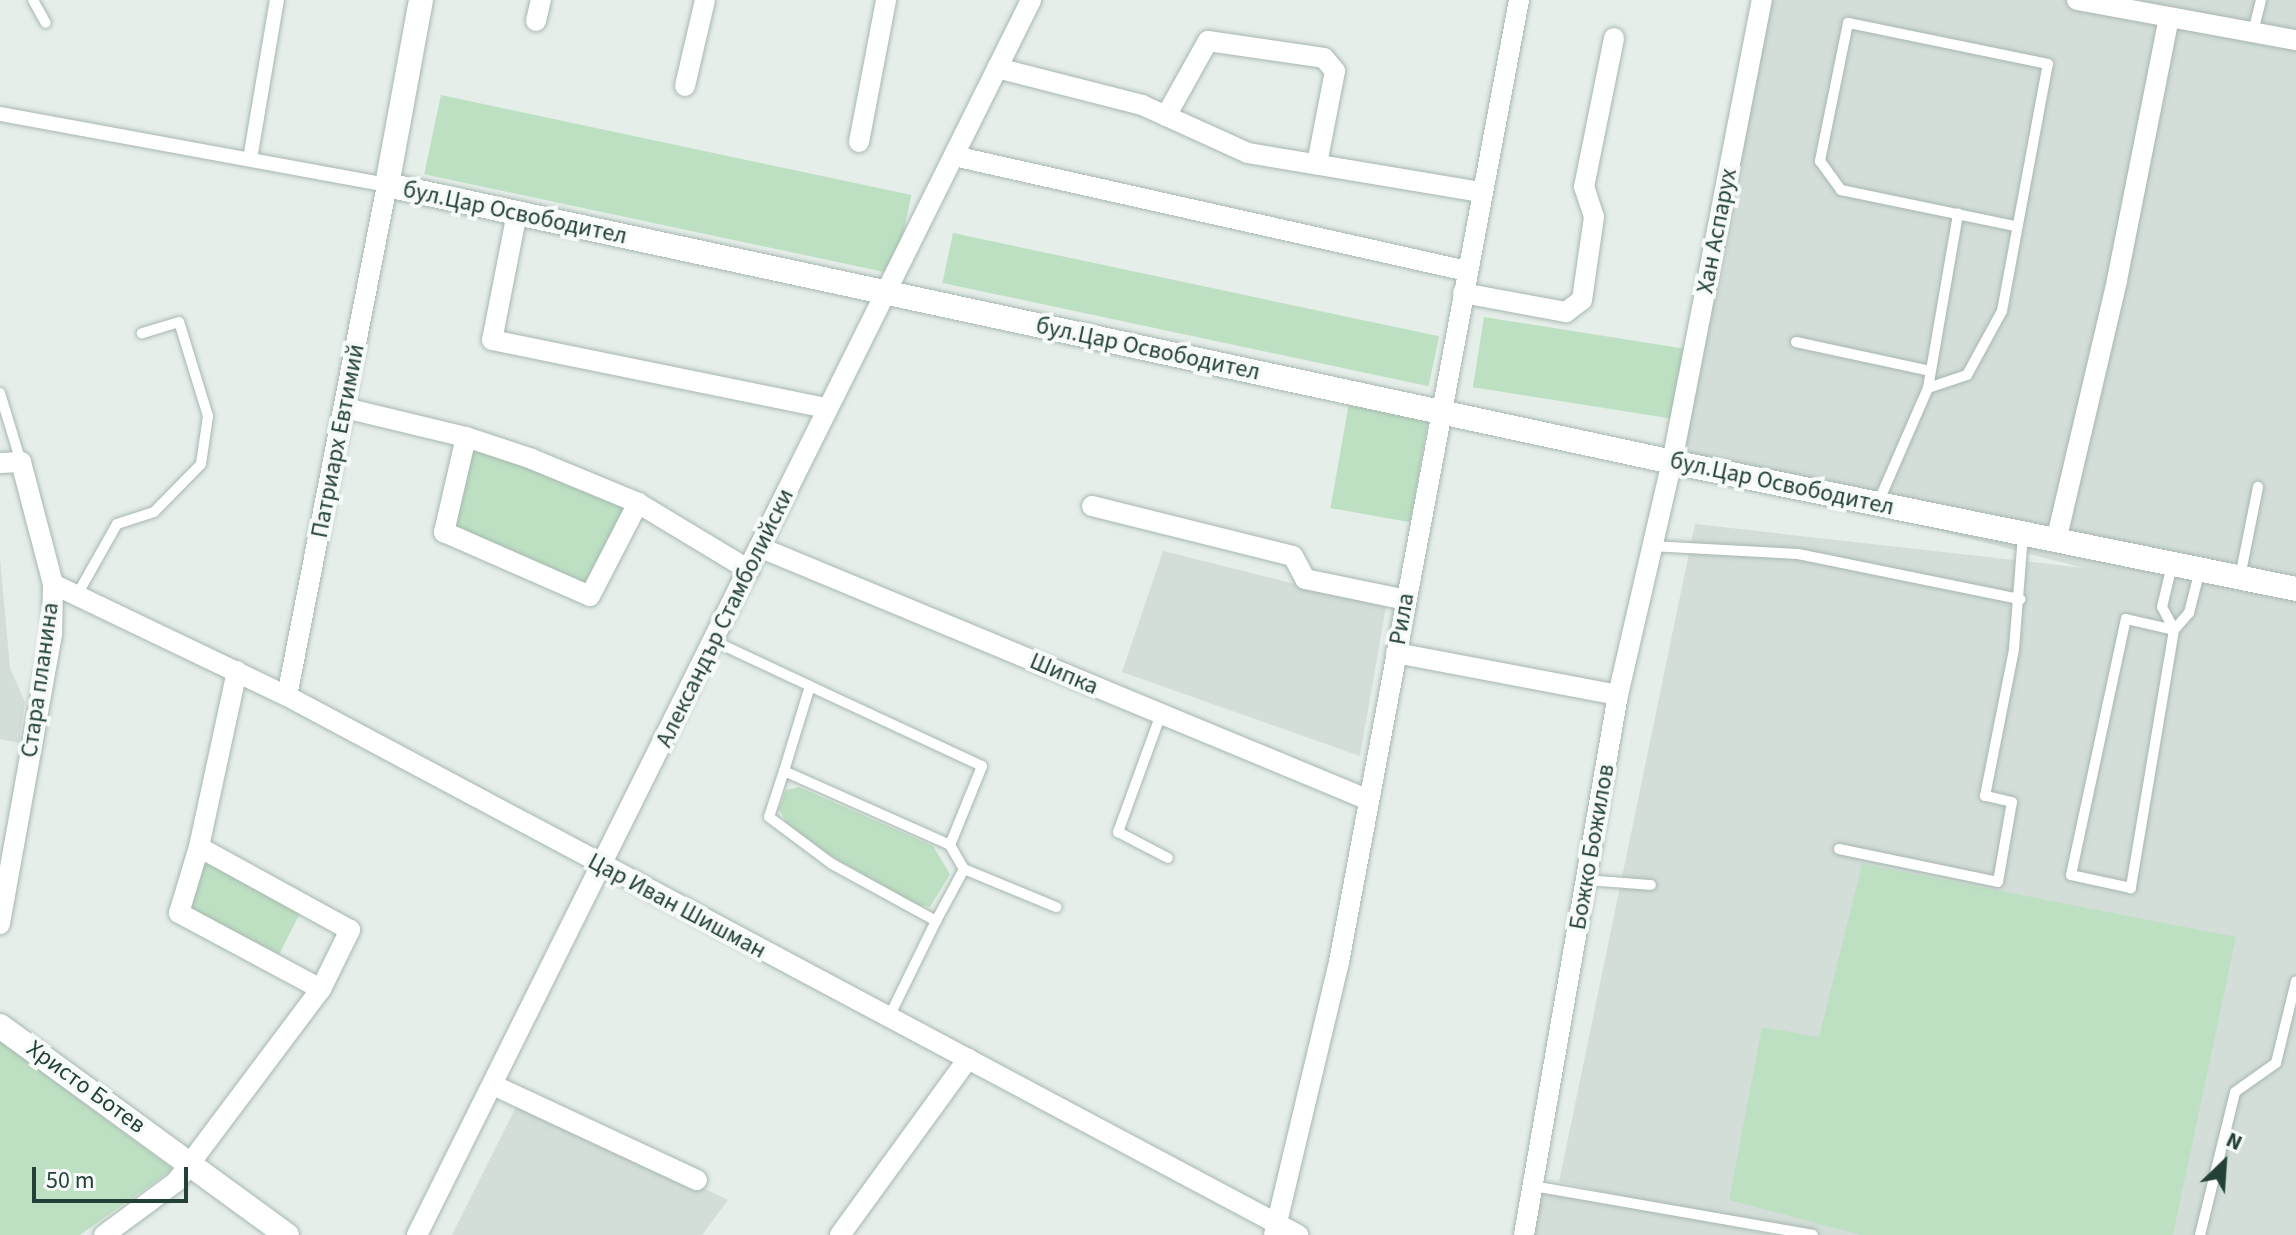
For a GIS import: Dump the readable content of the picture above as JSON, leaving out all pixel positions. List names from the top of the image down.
{
  "streets": {
    "street": [
      "бул.Цар Освободител",
      "Хан Аспарух",
      "Патриарх Евтимий",
      "Александър Стамболийски",
      "Рила",
      "Шипка",
      "Стара планина",
      "Божко Божилов",
      "Цар Иван Шишман",
      "Христо Ботев"
    ]
  },
  "crossings": [
    ["бул.Цар Освободител", "Хан Аспарух"],
    ["бул.Цар Освободител", "Патриарх Евтимий"],
    ["бул.Цар Освободител", "Александър Стамболийски"],
    ["бул.Цар Освободител", "Рила"],
    ["бул.Цар Освободител", "Божко Божилов"],
    ["Хан Аспарух", "Божко Божилов"],
    ["Патриарх Евтимий", "Цар Иван Шишман"],
    ["Александър Стамболийски", "Шипка"],
    ["Александър Стамболийски", "Цар Иван Шишман"],
    ["Рила", "Шипка"],
    ["Рила", "Цар Иван Шишман"],
    ["Стара планина", "Цар Иван Шишман"]
  ],
  "scale_bar": "50 m",
  "north": "top right"
}
